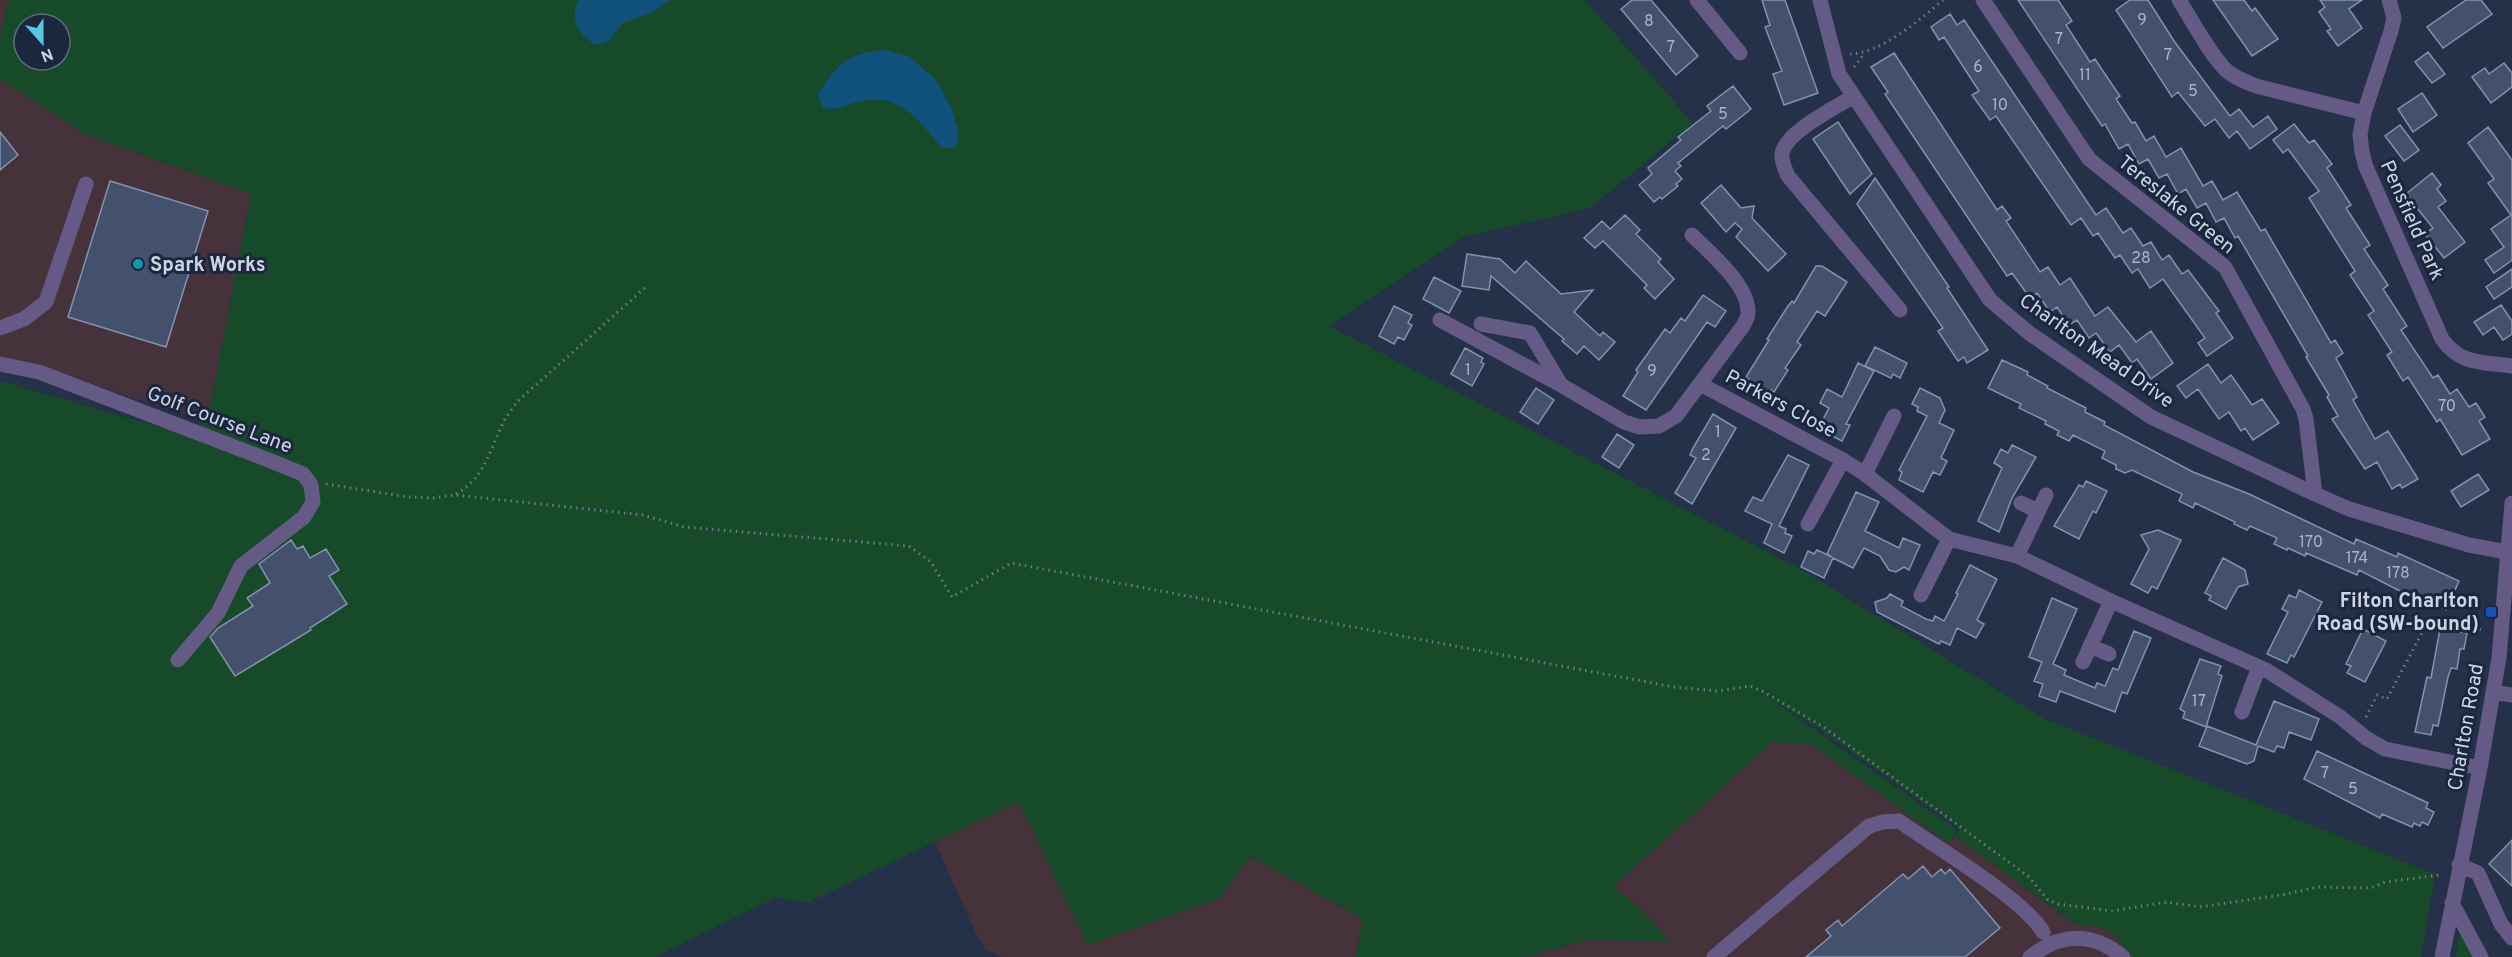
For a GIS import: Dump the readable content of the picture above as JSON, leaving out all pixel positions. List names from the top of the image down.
{
  "streets": {
    "street": [
      "Tereslake Green",
      "Pensfield Park",
      "Charlton Mead Drive",
      "Parkers Close",
      "Golf Course Lane",
      "Charlton Road"
    ]
  },
  "crossings": [
    ["Tereslake Green", "Charlton Mead Drive"],
    ["Charlton Mead Drive", "Charlton Road"]
  ],
  "places": {
    "other": ["Spark Works"],
    "transit": ["Filton Charlton Road (SW-bound)"]
  },
  "house_numbers": [
    "9",
    "8",
    "7",
    "7",
    "7",
    "6",
    "11",
    "5",
    "10",
    "5",
    "28",
    "1",
    "9",
    "70",
    "1",
    "2",
    "170",
    "174",
    "178",
    "17",
    "7",
    "5"
  ],
  "north": "bottom"
}
